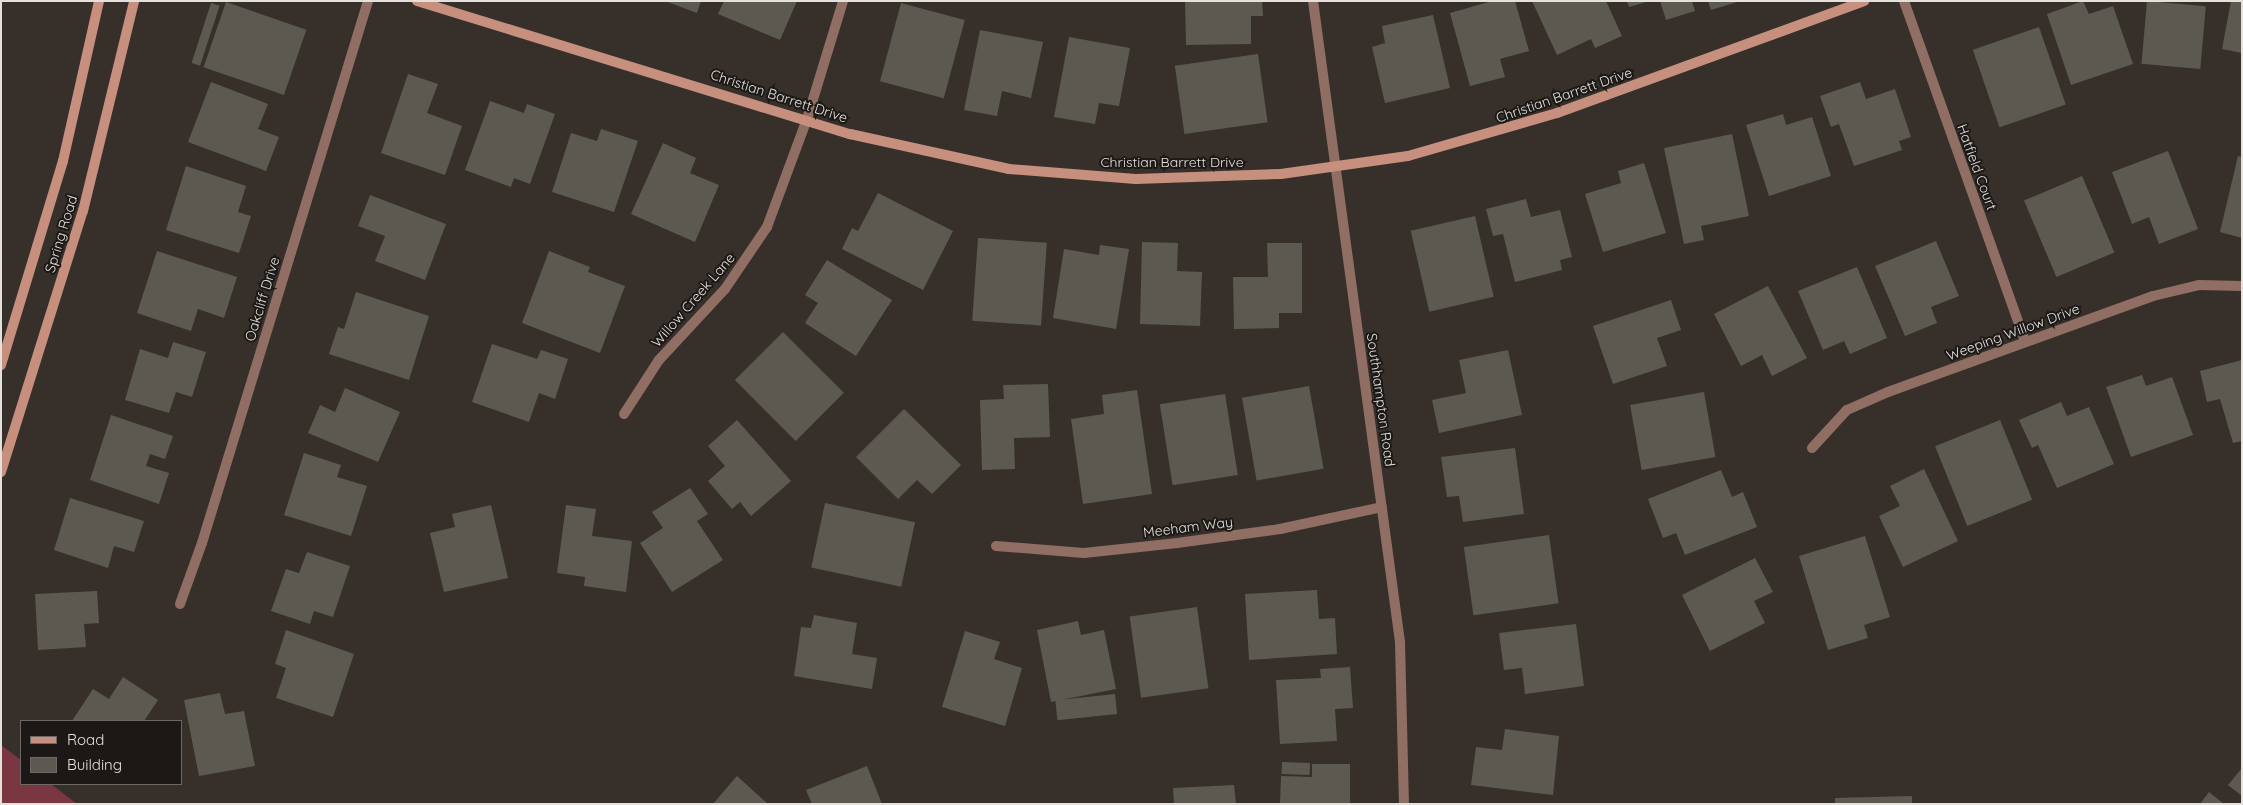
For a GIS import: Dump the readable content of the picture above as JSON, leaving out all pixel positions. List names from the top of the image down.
{
  "streets": {
    "street": [
      "Christian Barrett Drive",
      "Hatfield Court",
      "Spring Road",
      "Oakcliff Drive",
      "Willow Creek Lane",
      "Weeping Willow Drive",
      "Southhampton Road",
      "Meeham Way"
    ]
  },
  "crossings": [
    ["Christian Barrett Drive", "Willow Creek Lane"],
    ["Christian Barrett Drive", "Southhampton Road"],
    ["Hatfield Court", "Weeping Willow Drive"],
    ["Southhampton Road", "Meeham Way"]
  ],
  "legend": ["Road", "Building"]
}
